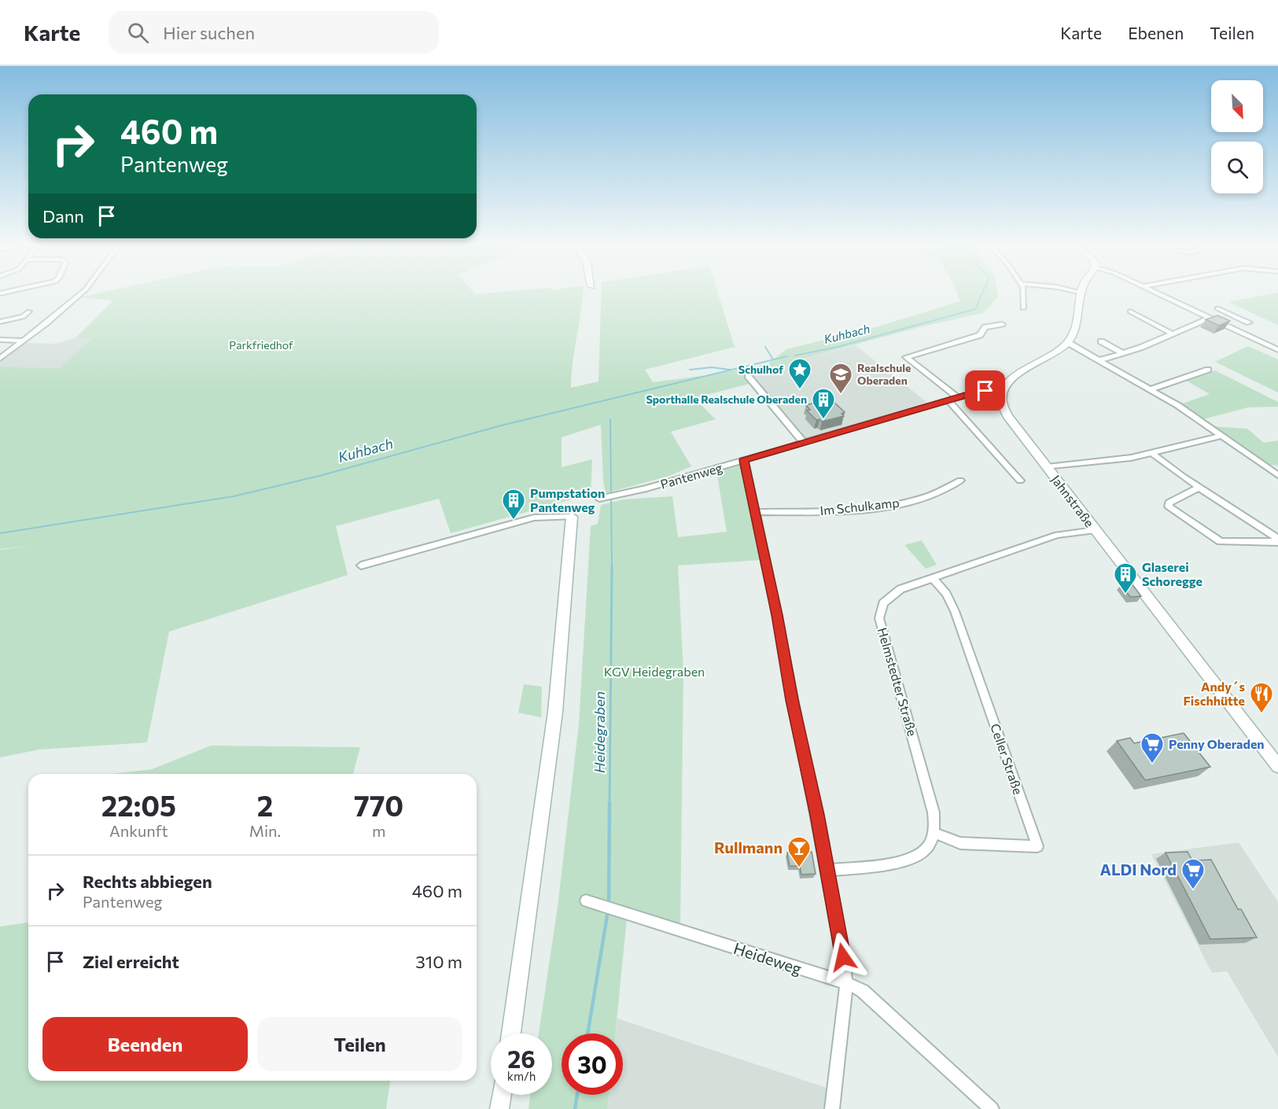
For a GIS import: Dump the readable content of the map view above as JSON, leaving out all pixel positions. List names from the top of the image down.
{
  "streets": {
    "main road": ["Jahnstraße"],
    "street": [
      "Pantenweg",
      "Im Schulkamp",
      "Helmstedter Straße",
      "Celler Straße",
      "Heideweg"
    ]
  },
  "crossings": [
    ["Pantenweg", "Jahnstraße"],
    ["Jahnstraße", "Helmstedter Straße"],
    ["Helmstedter Straße", "Celler Straße"]
  ],
  "water": ["Kuhbach", "Heidegraben"],
  "parks": ["Parkfriedhof", "KGV Heidegraben"],
  "places": {
    "place": ["Schulhof"],
    "school or university": ["Realschule Oberaden"],
    "building": ["Sporthalle Realschule Oberaden", "Pumpstation Pantenweg", "Glaserei Schoregge"],
    "restaurant": ["Andy´s Fischhütte"],
    "supermarket": ["Penny Oberaden", "ALDI Nord"],
    "bar": ["Rullmann"]
  },
  "north": "bottom right",
  "page": {
    "header": "Karte",
    "search": "Hier suchen",
    "nav": ["Karte", "Ebenen", "Teilen"],
    "turn": ["460 m", "Pantenweg"],
    "then": "Dann",
    "eta": [
      "22:05",
      "Ankunft",
      "2",
      "Min.",
      "770",
      "m"
    ],
    "list": [
      {
        "name": "Rechts abbiegen",
        "note": "Pantenweg",
        "value": "460 m"
      },
      {
        "name": "Ziel erreicht",
        "value": "310 m"
      }
    ],
    "buttons": ["Beenden", "Teilen"],
    "speed": "26 km/h",
    "limit": "30"
  }
}
